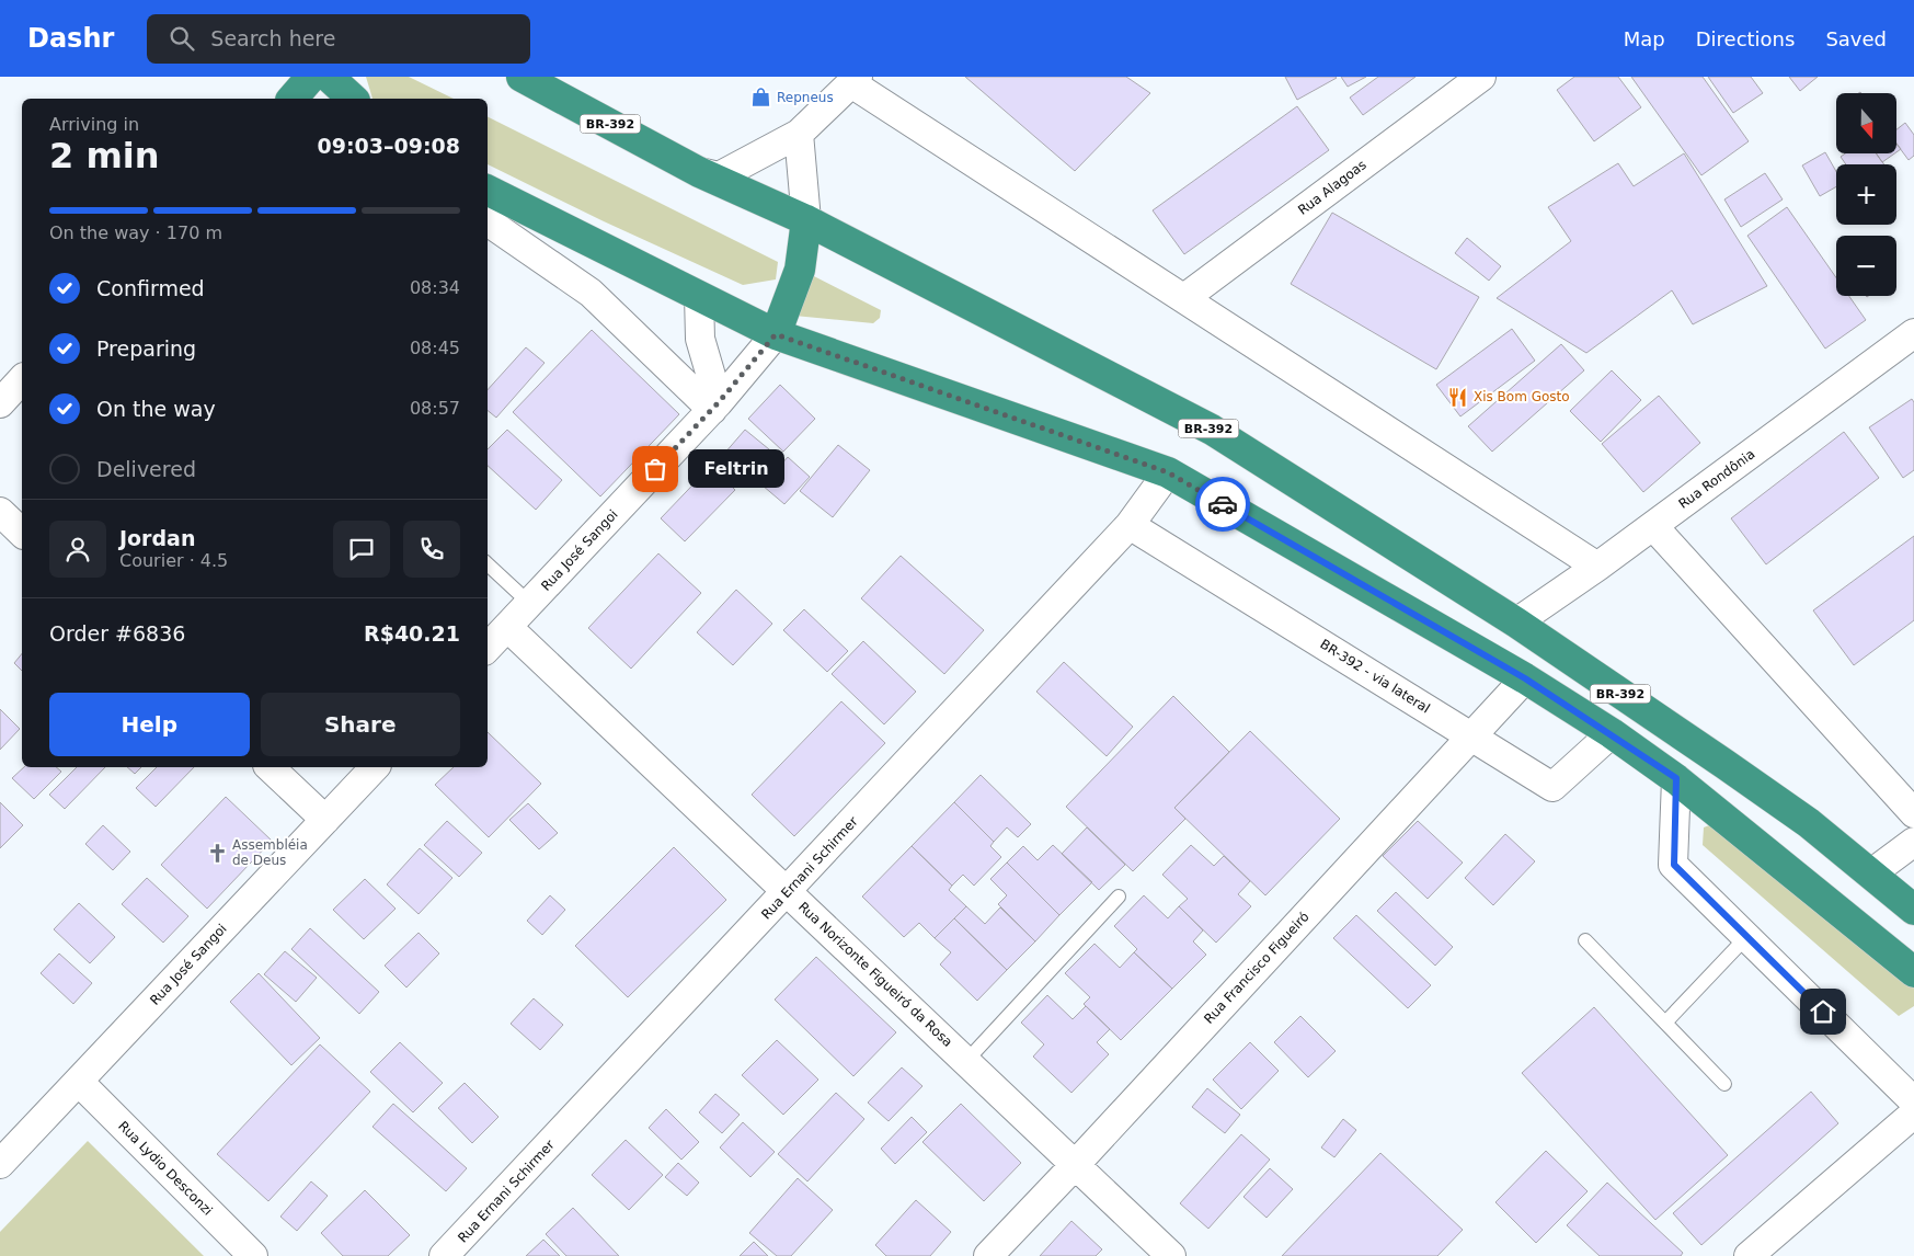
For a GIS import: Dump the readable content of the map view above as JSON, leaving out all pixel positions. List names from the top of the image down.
{
  "streets": {
    "highway": ["BR-392"],
    "street": [
      "Rua Alagoas",
      "Rua Rondônia",
      "Rua José Sangoi",
      "BR-392 - via lateral",
      "Rua Ernani Schirmer",
      "Rua Francisco Figueiró",
      "Rua Norizonte Figueiró da Rosa",
      "Rua Lydio Desconzi"
    ]
  },
  "crossings": [
    ["BR-392", "Rua Rondônia"],
    ["BR-392", "Rua José Sangoi"],
    ["BR-392", "BR-392 - via lateral"],
    ["BR-392", "Rua Ernani Schirmer"],
    ["BR-392", "Rua Francisco Figueiró"],
    ["Rua José Sangoi", "Rua Norizonte Figueiró da Rosa"],
    ["Rua José Sangoi", "Rua Lydio Desconzi"],
    ["BR-392 - via lateral", "Rua Ernani Schirmer"],
    ["BR-392 - via lateral", "Rua Francisco Figueiró"],
    ["Rua Ernani Schirmer", "Rua Norizonte Figueiró da Rosa"],
    ["Rua Francisco Figueiró", "Rua Norizonte Figueiró da Rosa"]
  ],
  "places": {
    "shop": ["Repneus"],
    "restaurant": ["Xis Bom Gosto"],
    "other": ["Feltrin"],
    "church": ["Assembléia de Deus"]
  },
  "north": "bottom",
  "page": {
    "header": "Dashr",
    "search": "Search here",
    "nav": ["Map", "Directions", "Saved"],
    "map_buttons": ["+", "−"],
    "heading": ["2 min", "Arriving in", "09:03–09:08"],
    "panel": [
      "Jordan",
      "Courier · 4.5",
      "Order #6836",
      "R$40.21"
    ],
    "bar": "On the way · 170 m",
    "list": [
      ["Confirmed", "08:34"],
      ["Preparing", "08:45"],
      ["On the way", "08:57"],
      "Delivered"
    ],
    "bubble": "Feltrin",
    "buttons": ["Help", "Share"]
  }
}
